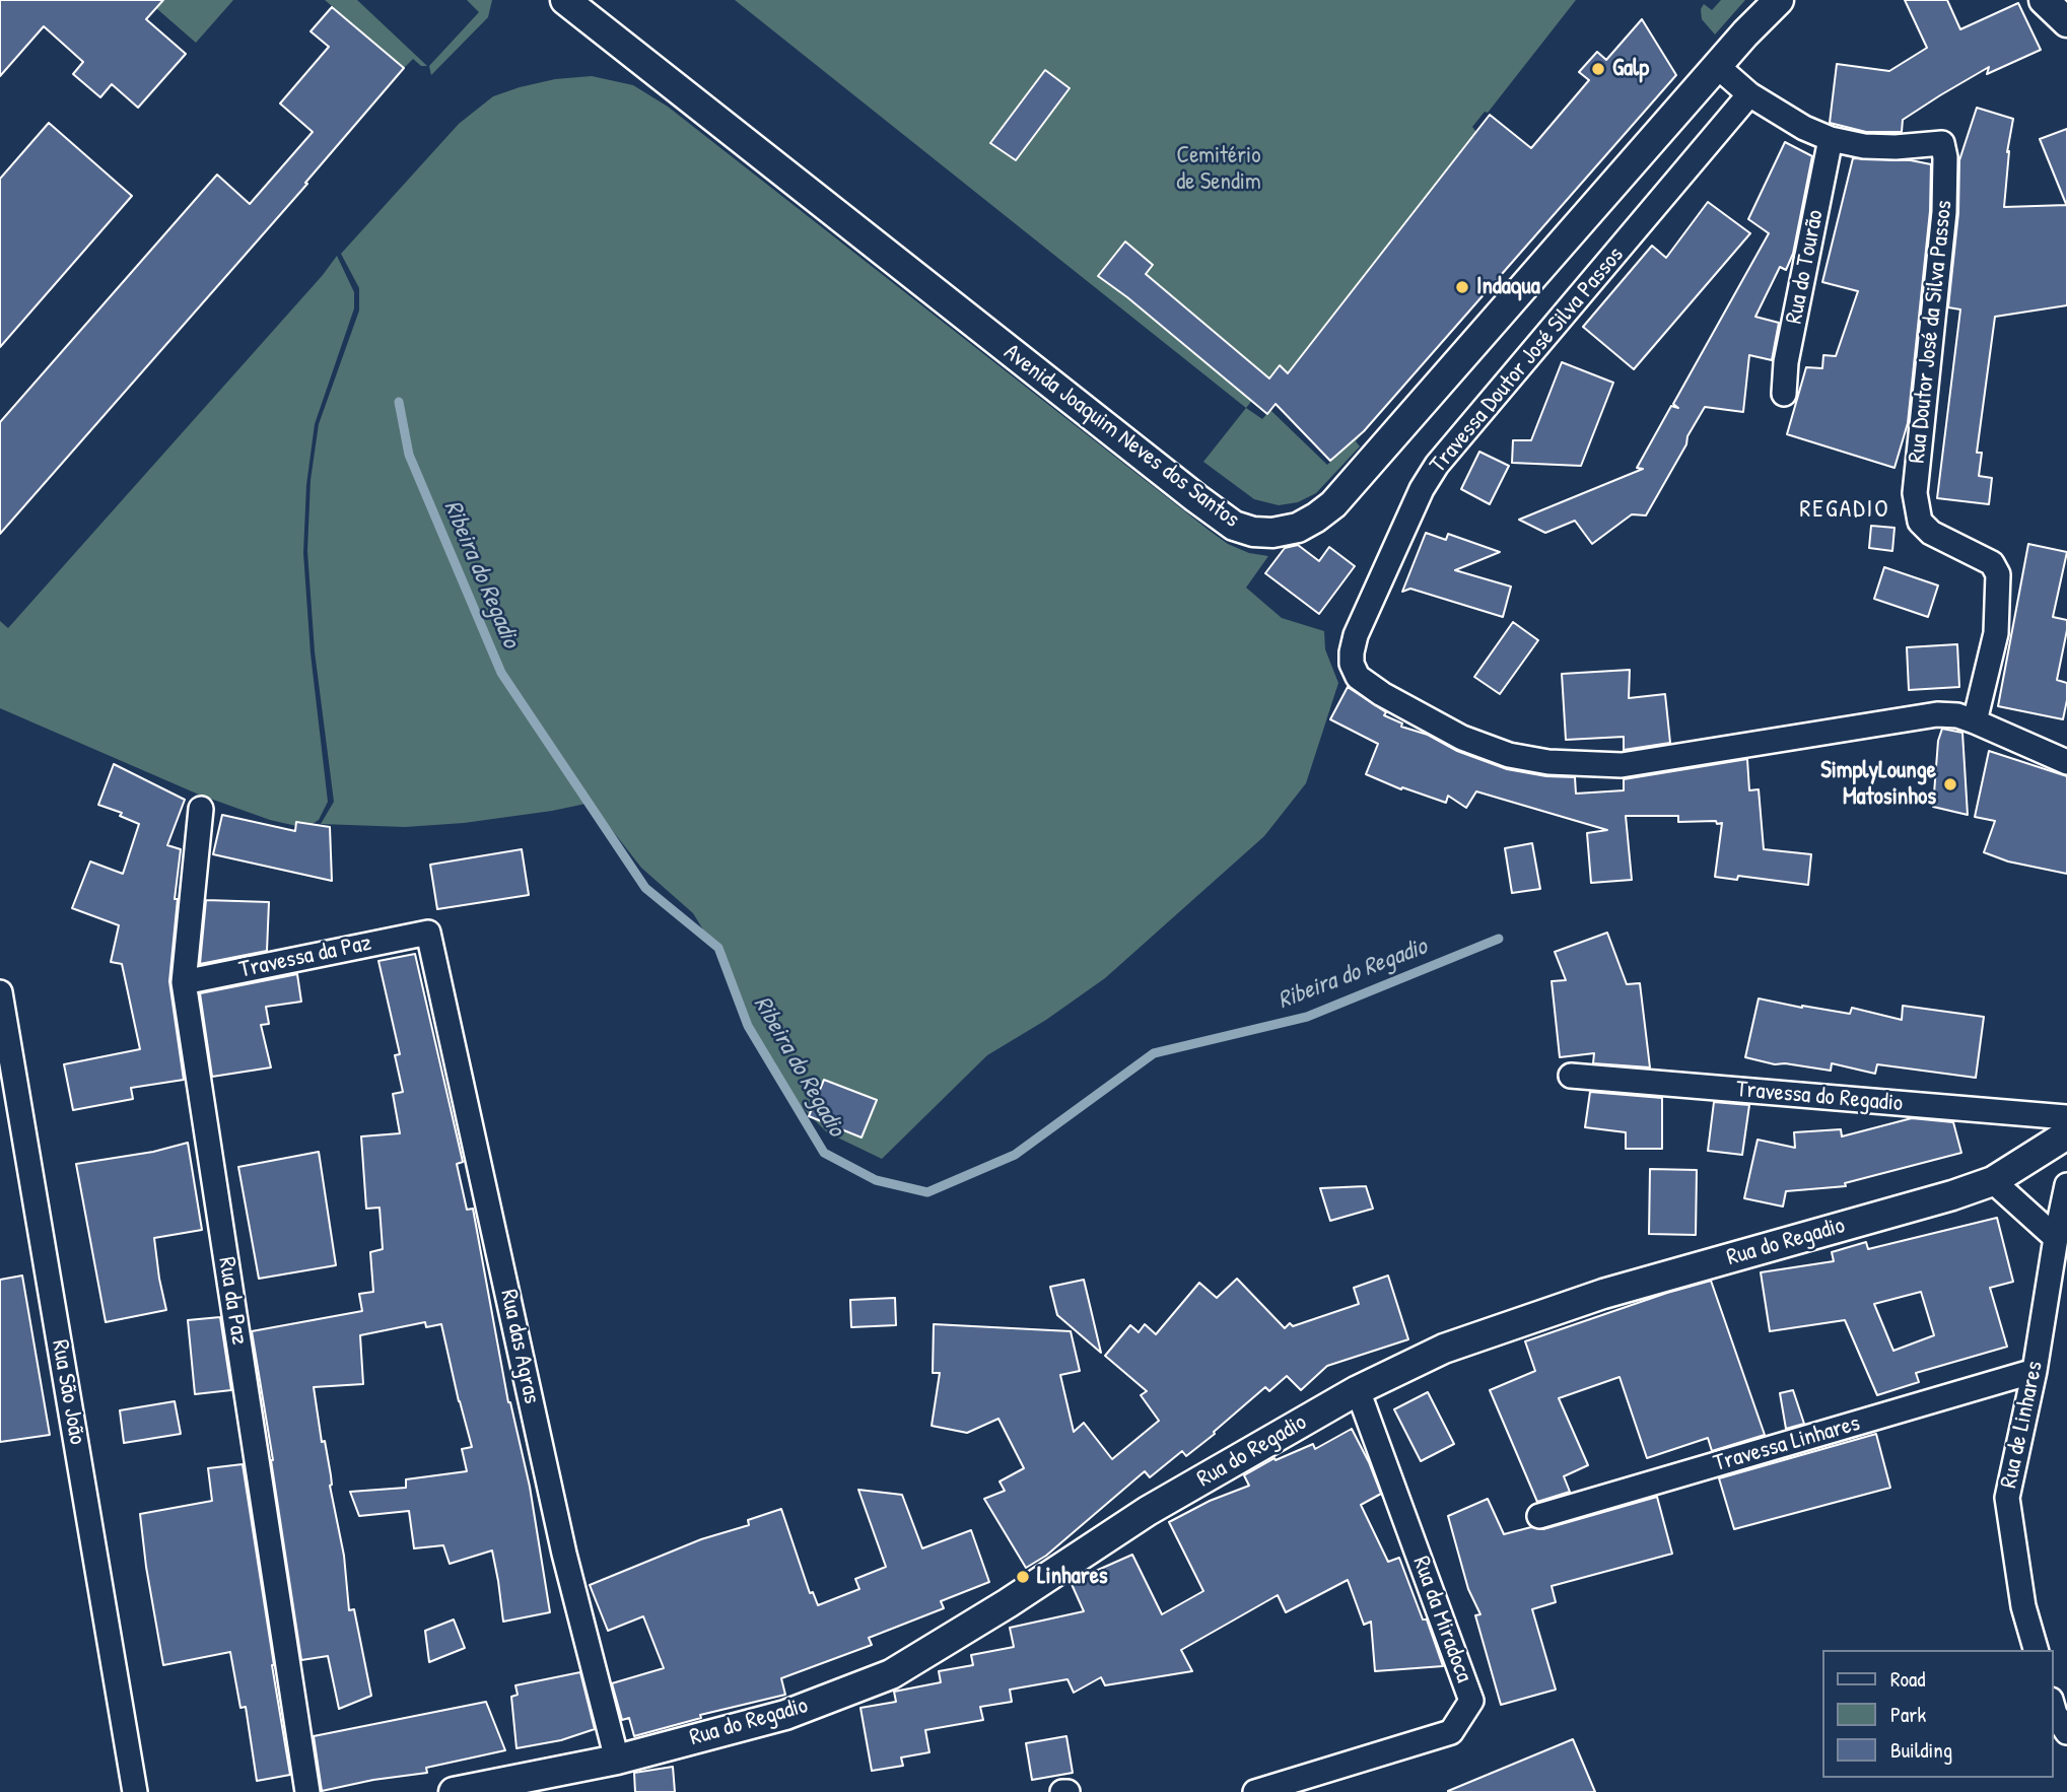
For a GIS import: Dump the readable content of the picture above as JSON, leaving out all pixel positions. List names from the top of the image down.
{
  "streets": {
    "street": [
      "Rua do Tourão",
      "Rua Doutor José da Silva Passos",
      "Travessa Doutor José Silva Passos",
      "Avenida Joaquim Neves dos Santos",
      "Travessa da Paz",
      "Travessa do Regadio",
      "Rua do Regadio",
      "Rua da Paz",
      "Rua das Agras",
      "Rua São João",
      "Rua de Linhares",
      "Travessa Linhares",
      "Rua da Miradoca"
    ]
  },
  "crossings": [
    ["Rua do Tourão", "Rua Doutor José da Silva Passos"],
    ["Rua Doutor José da Silva Passos", "Travessa Doutor José Silva Passos"],
    ["Rua Doutor José da Silva Passos", "Avenida Joaquim Neves dos Santos"],
    ["Travessa da Paz", "Rua da Paz"],
    ["Travessa da Paz", "Rua das Agras"],
    ["Rua do Regadio", "Rua das Agras"],
    ["Rua do Regadio", "Rua da Miradoca"],
    ["Rua de Linhares", "Travessa Linhares"]
  ],
  "districts": ["REGADIO"],
  "water": ["Ribeira do Regadio"],
  "parks": ["Cemitério de Sendim"],
  "places": [
    "Galp",
    "Indaqua",
    "SimplyLounge Matosinhos",
    "Linhares"
  ],
  "legend": ["Road", "Park", "Building"]
}
